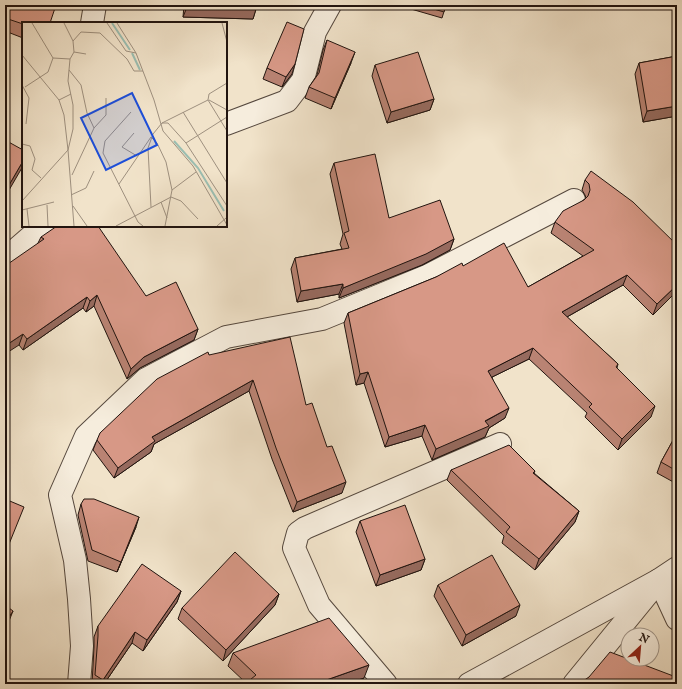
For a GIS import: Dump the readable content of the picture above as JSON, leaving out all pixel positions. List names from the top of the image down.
{
  "north": "top right"
}
